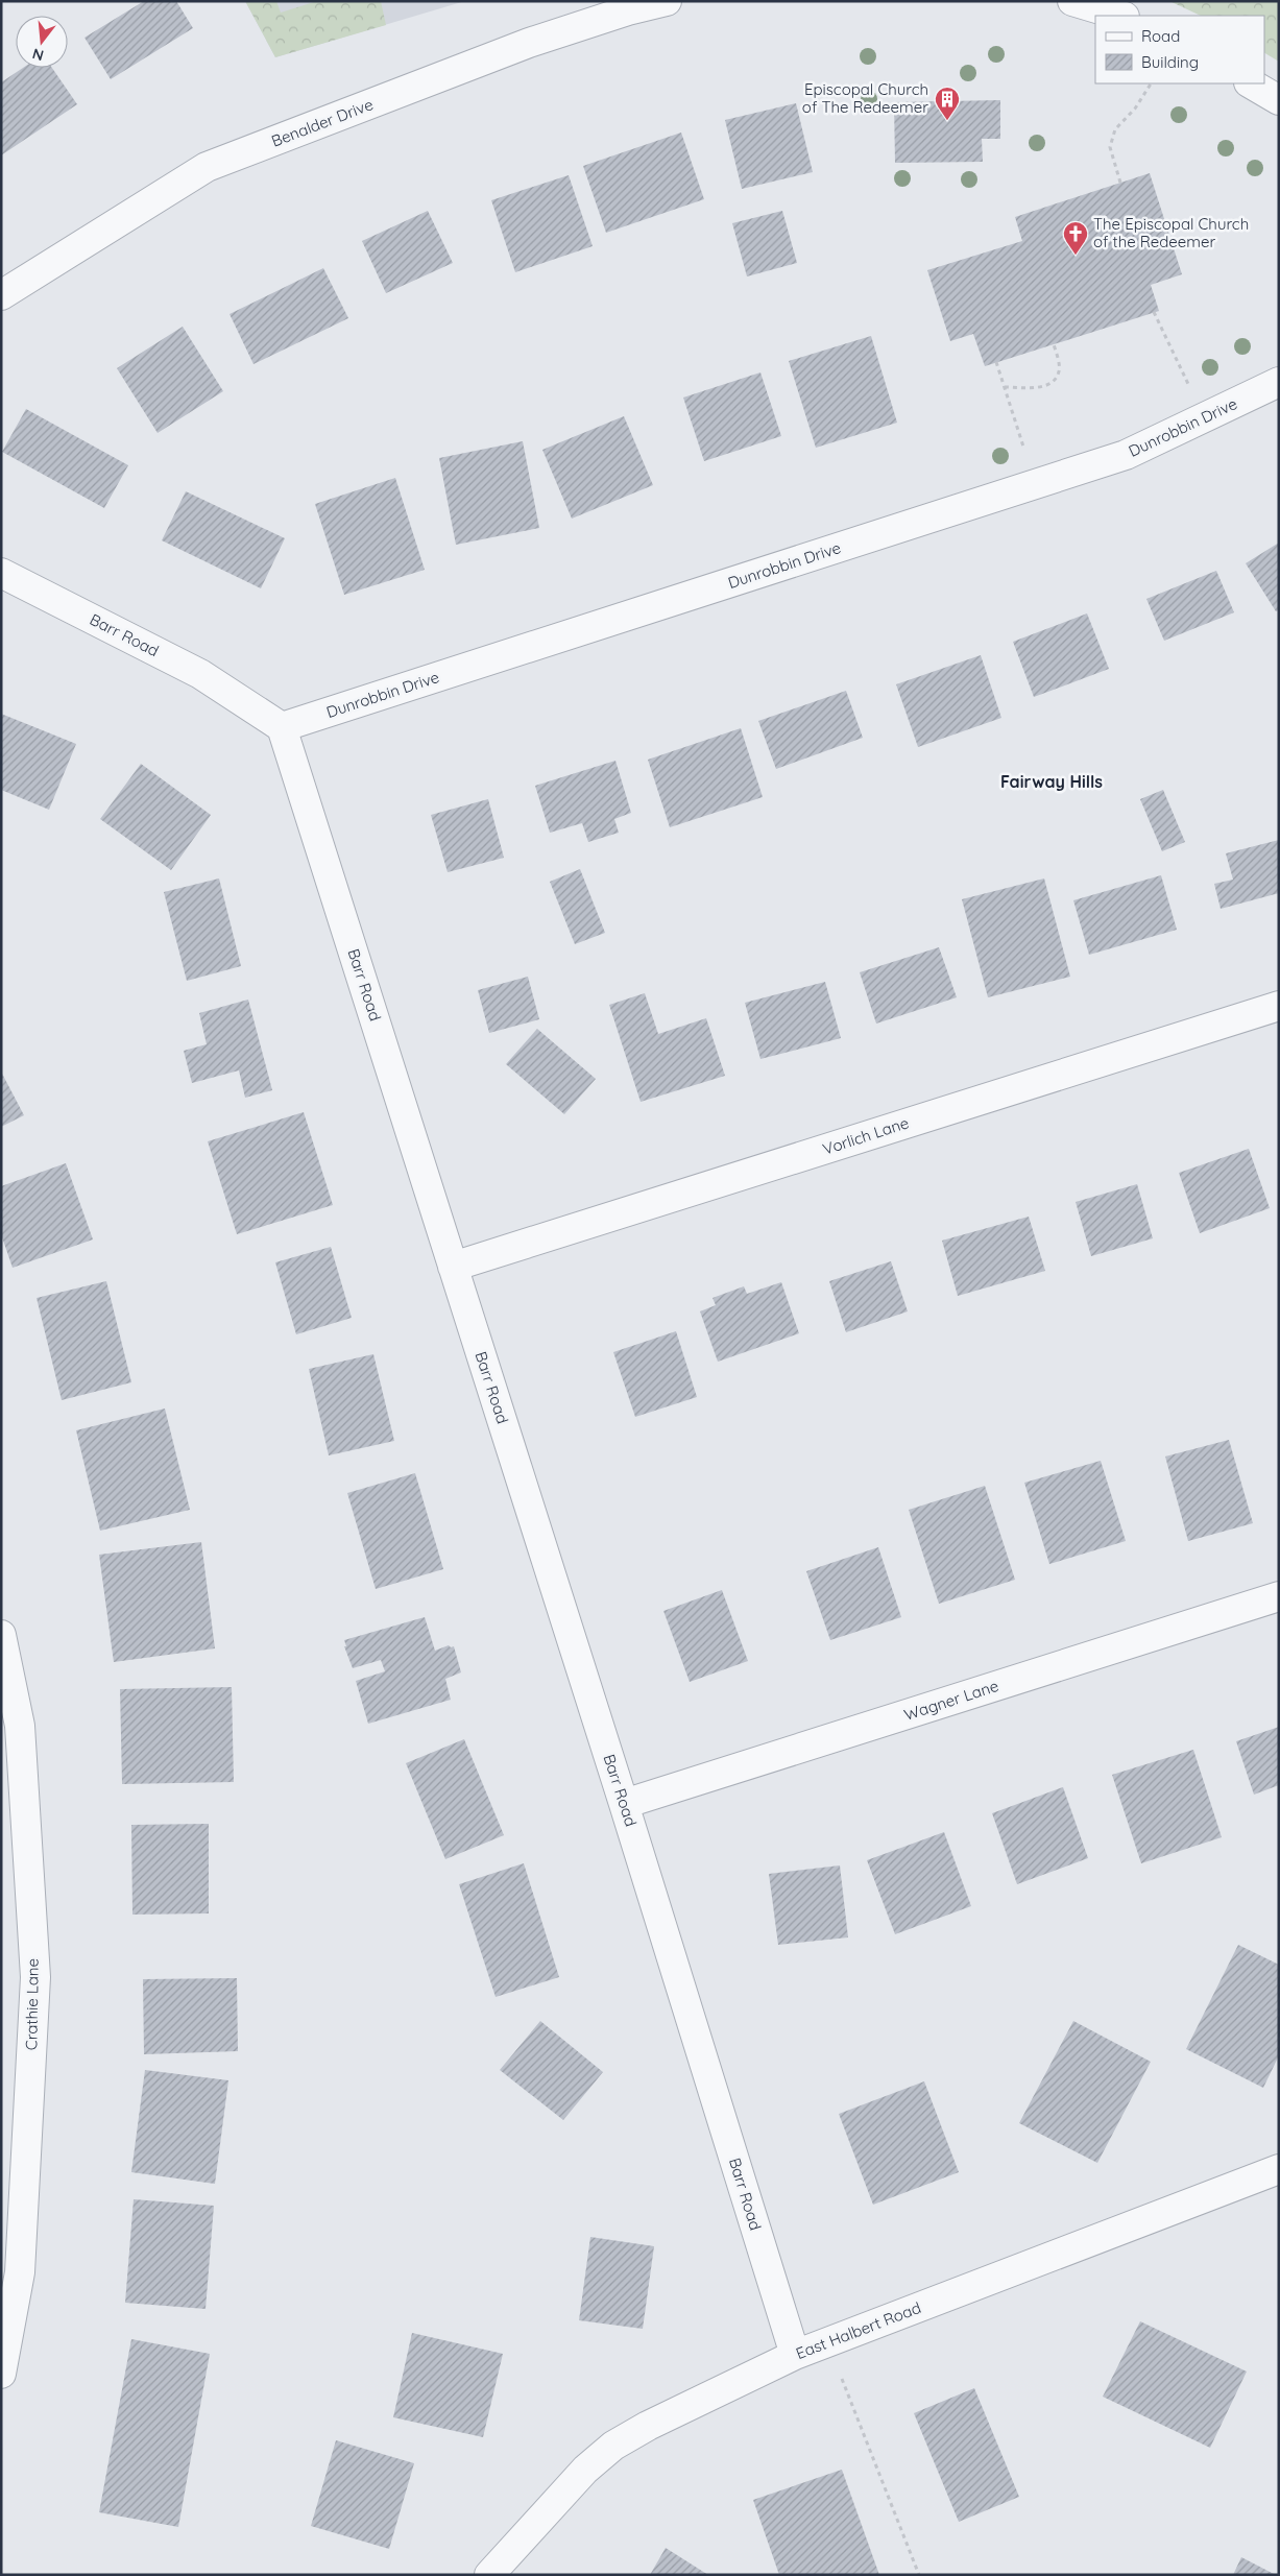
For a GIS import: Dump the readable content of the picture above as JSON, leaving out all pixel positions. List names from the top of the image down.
{
  "streets": {
    "street": [
      "Benalder Drive",
      "Dunrobbin Drive",
      "Barr Road",
      "Vorlich Lane",
      "Wagner Lane",
      "Crathie Lane",
      "East Halbert Road"
    ]
  },
  "crossings": [
    ["Dunrobbin Drive", "Barr Road"],
    ["Barr Road", "Vorlich Lane"],
    ["Barr Road", "Wagner Lane"],
    ["Barr Road", "East Halbert Road"]
  ],
  "districts": ["Fairway Hills"],
  "places": {
    "building": ["Episcopal Church of The Redeemer"],
    "church": ["The Episcopal Church of the Redeemer"]
  },
  "legend": ["Road", "Building"],
  "north": "bottom"
}
